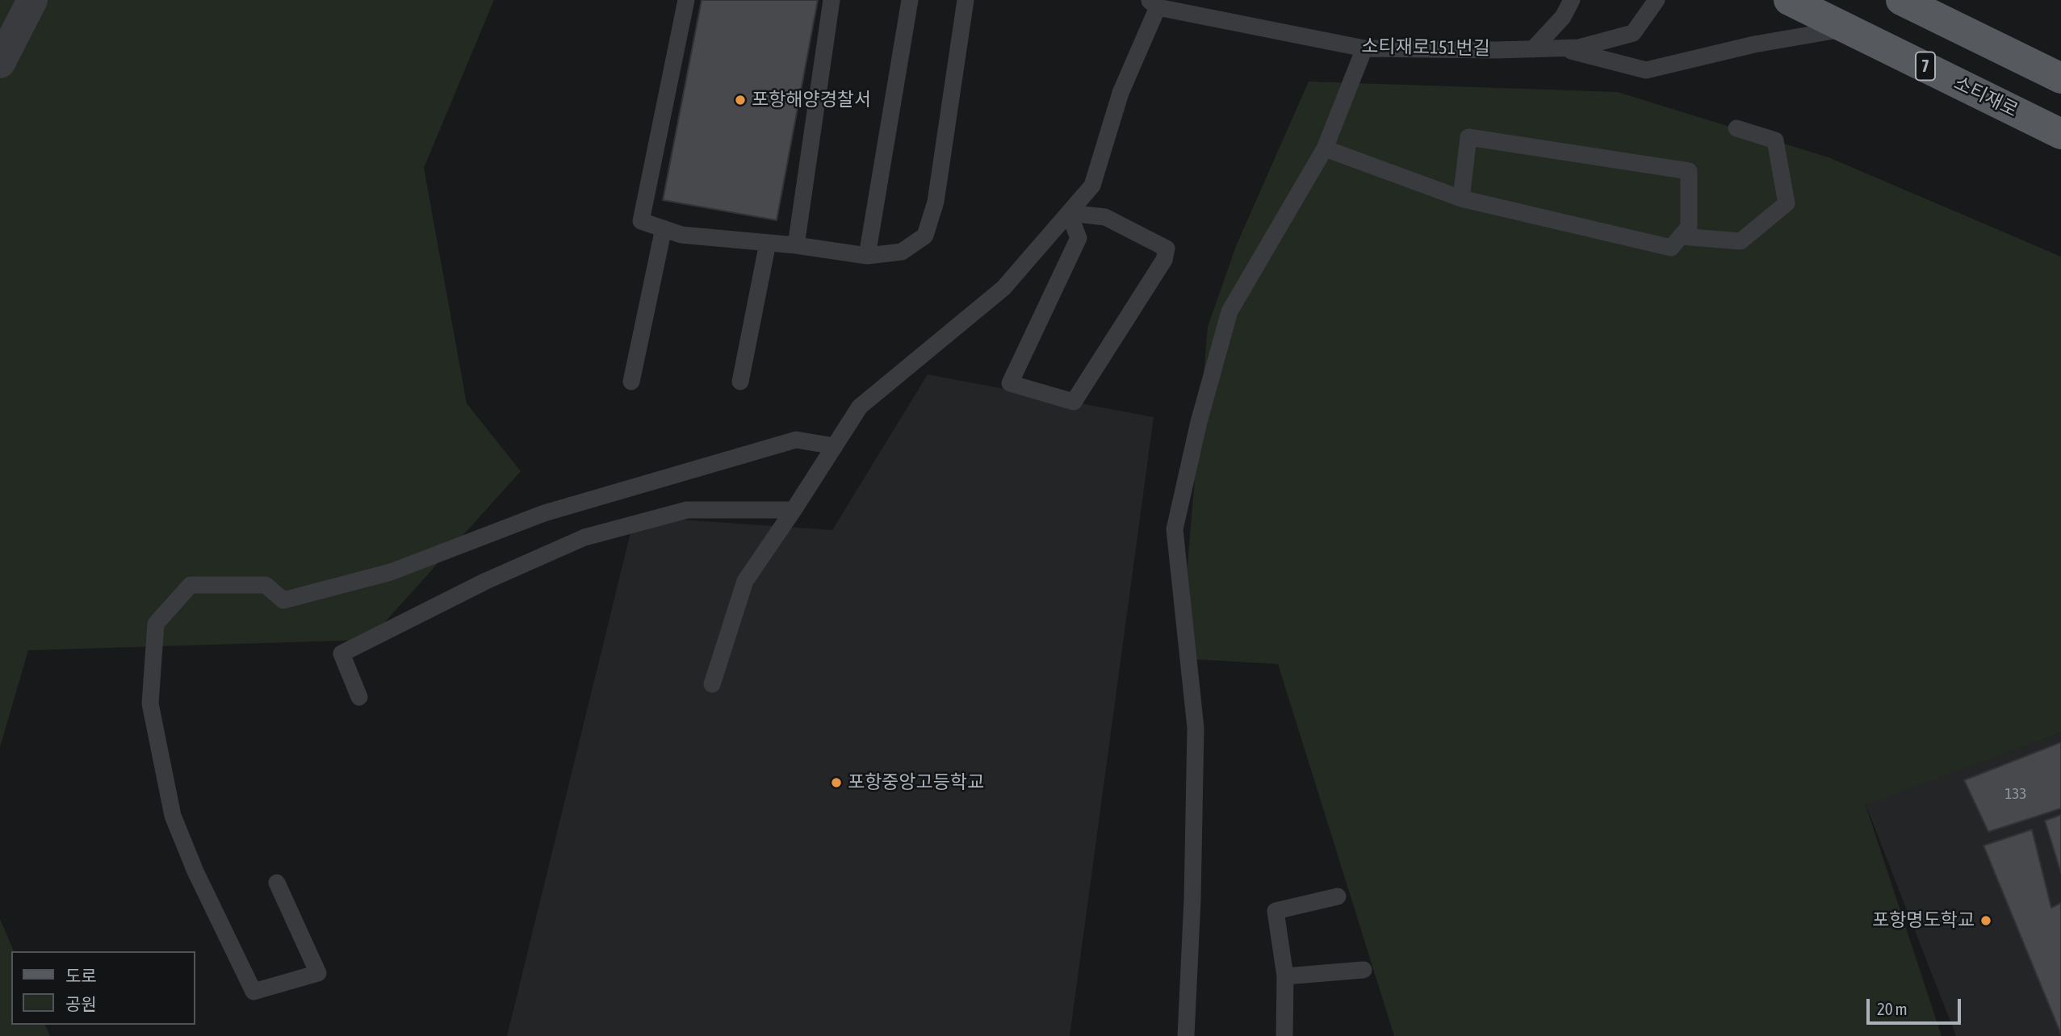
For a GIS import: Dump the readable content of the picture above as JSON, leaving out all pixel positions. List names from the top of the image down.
{
  "streets": {
    "main road": ["7", "소티재로"],
    "lane": ["소티재로151번길"]
  },
  "places": ["포항해양경찰서", "포항중앙고등학교", "포항명도학교"],
  "house_numbers": ["133"],
  "legend": ["도로", "공원"],
  "scale_bar": "20 m"
}
